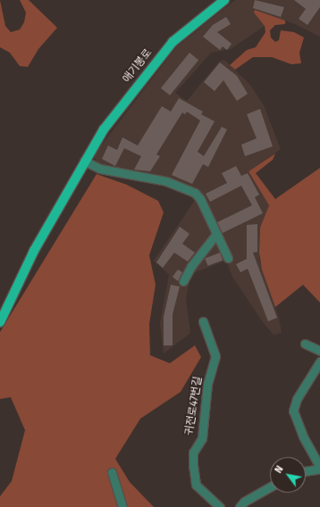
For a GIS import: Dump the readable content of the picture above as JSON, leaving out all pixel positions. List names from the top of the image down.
{
  "streets": {
    "main road": ["애기봉로"],
    "lane": ["귀전로47번길"]
  },
  "north": "top left"
}
